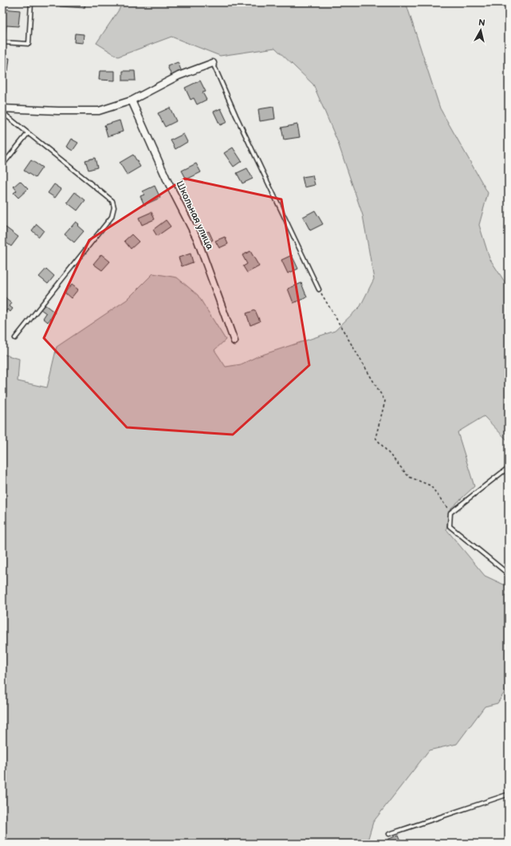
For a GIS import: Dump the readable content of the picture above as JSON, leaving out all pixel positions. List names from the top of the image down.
{
  "streets": {
    "street": ["Школьная улица"]
  },
  "north": "top"
}
